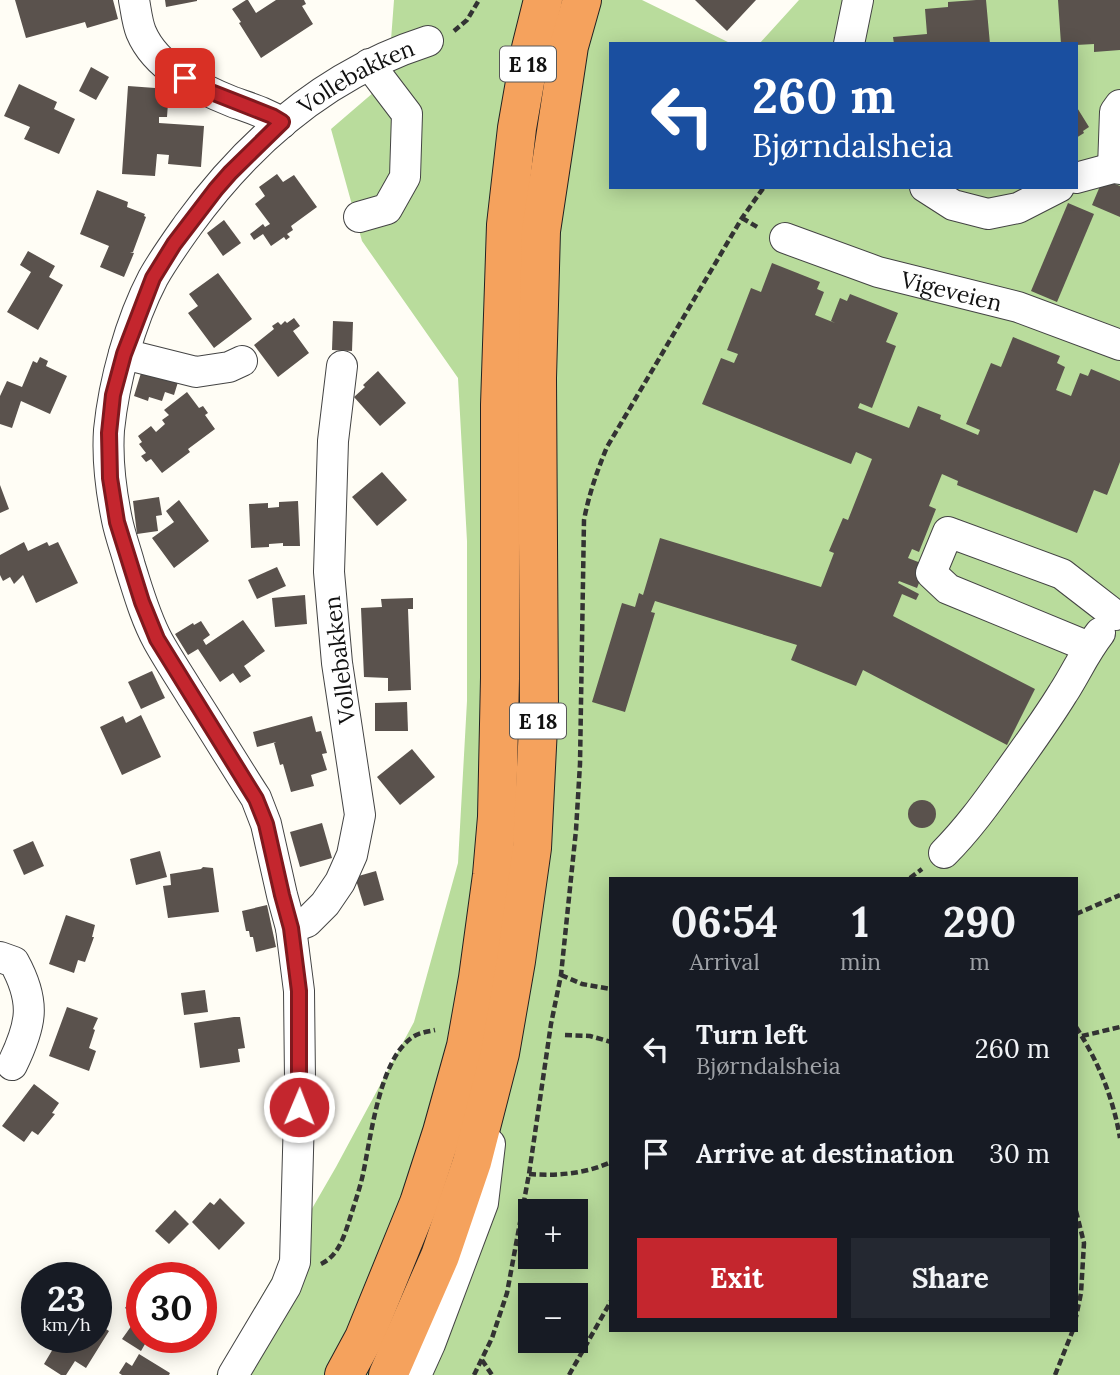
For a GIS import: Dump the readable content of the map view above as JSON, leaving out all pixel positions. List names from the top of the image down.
{
  "streets": {
    "highway": ["E 18"],
    "street": ["Vollebakken", "Vigeveien"]
  },
  "page": {
    "turn": ["260 m", "Bjørndalsheia"],
    "eta": [
      "06:54",
      "Arrival",
      "1",
      "min",
      "290",
      "m"
    ],
    "list": [
      {
        "name": "Turn left",
        "note": "Bjørndalsheia",
        "value": "260 m"
      },
      {
        "name": "Arrive at destination",
        "value": "30 m"
      }
    ],
    "map_buttons": ["+", "−"],
    "buttons": ["Exit", "Share"],
    "speed": "23 km/h",
    "limit": "30"
  }
}
